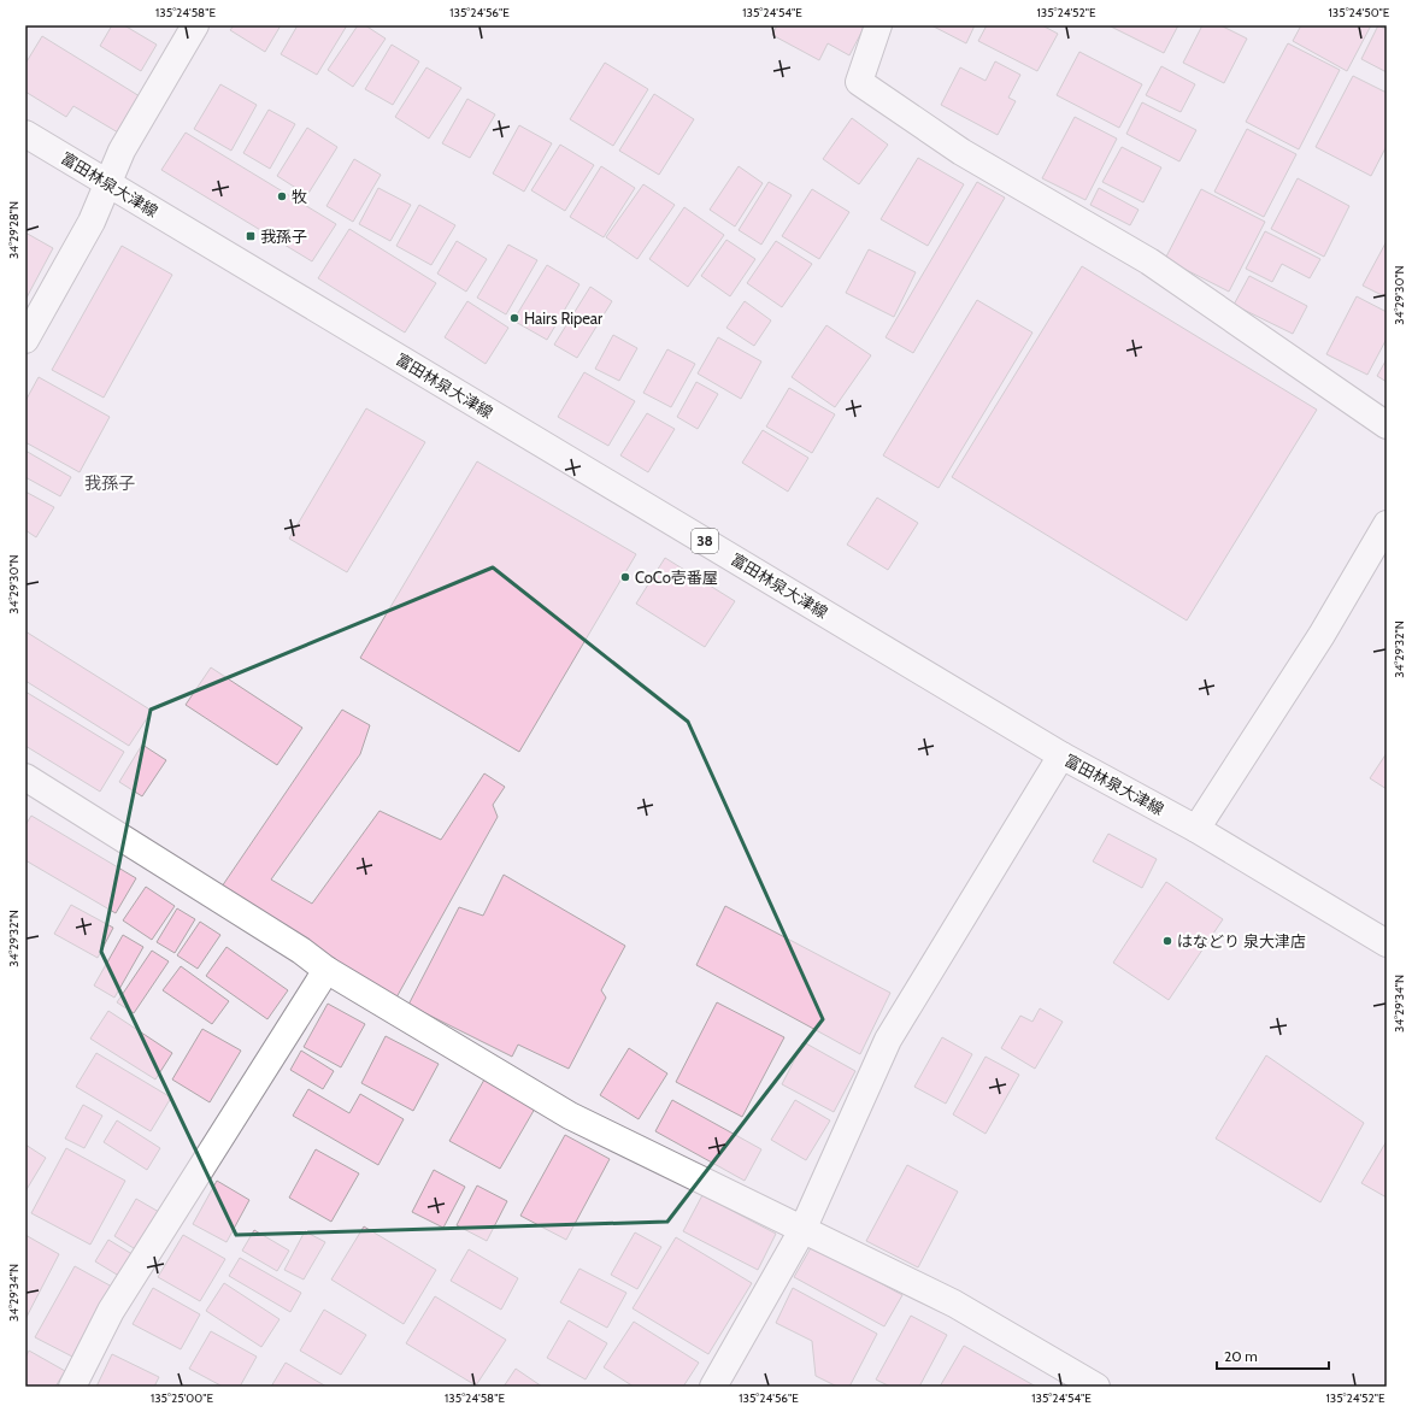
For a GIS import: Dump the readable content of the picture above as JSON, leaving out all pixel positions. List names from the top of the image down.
{
  "streets": {
    "street": ["富田林泉大津線", "38"]
  },
  "districts": ["我孫子"],
  "places": {
    "other": [
      "牧",
      "Hairs Ripear",
      "CoCo壱番屋",
      "はなどり 泉大津店"
    ],
    "transit": ["我孫子"]
  },
  "scale_bar": "20 m",
  "coordinates": [
    "135°24'58\"E",
    "135°24'56\"E",
    "135°24'54\"E",
    "135°24'52\"E",
    "135°24'50\"E",
    "34°29'28\"N",
    "34°29'30\"N",
    "34°29'32\"N",
    "34°29'34\"N",
    "135°25'00\"E"
  ]
}
